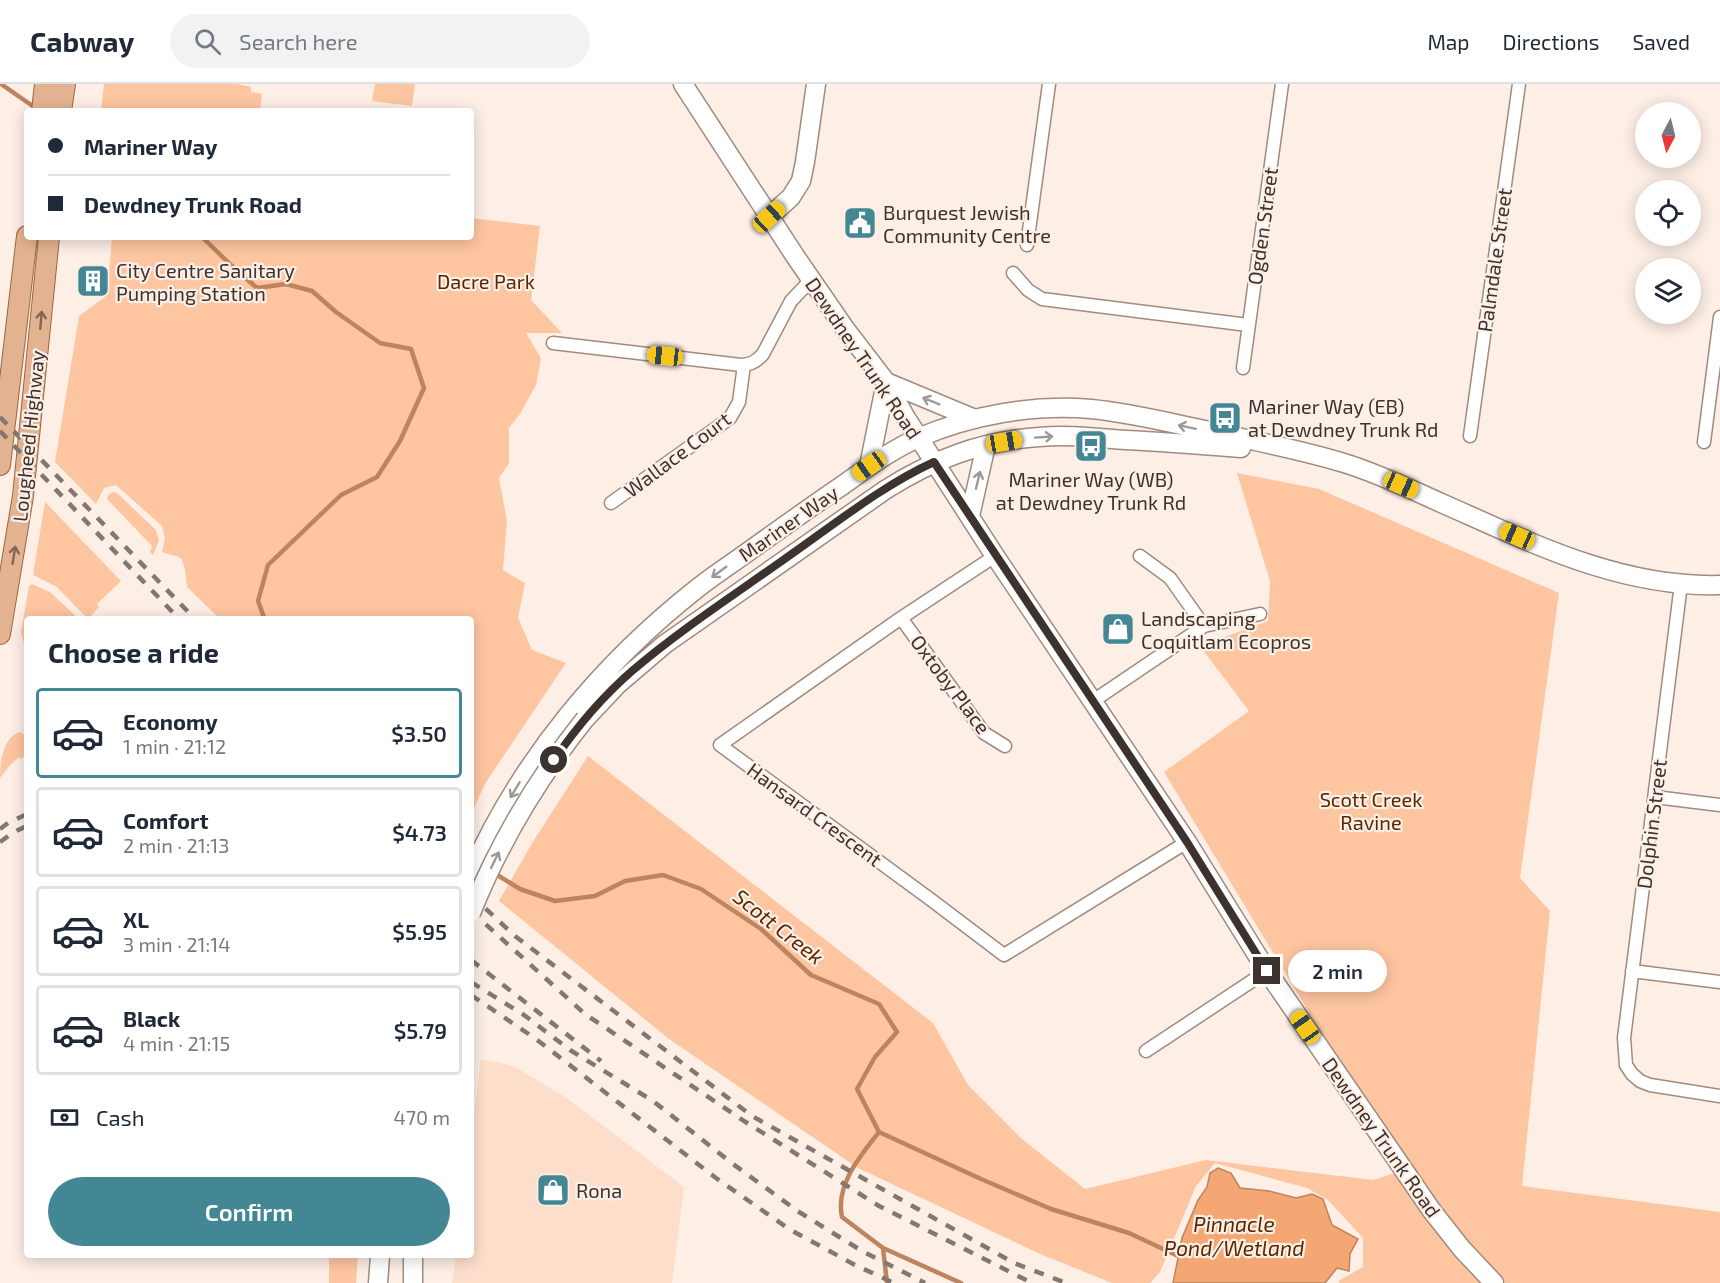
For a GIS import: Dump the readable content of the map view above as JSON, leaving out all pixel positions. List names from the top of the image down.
{
  "streets": {
    "main road": ["Dewdney Trunk Road", "Lougheed Highway", "Mariner Way"],
    "street": [
      "Ogden Street",
      "Palmdale Street",
      "Wallace Court",
      "Oxtoby Place",
      "Hansard Crescent",
      "Dolphin Street"
    ]
  },
  "crossings": [
    ["Dewdney Trunk Road", "Mariner Way"],
    ["Dewdney Trunk Road", "Hansard Crescent"],
    ["Mariner Way", "Dolphin Street"],
    ["Oxtoby Place", "Hansard Crescent"]
  ],
  "water": ["Scott Creek", "Pinnacle Pond/Wetland"],
  "parks": ["Dacre Park", "Scott Creek Ravine"],
  "places": {
    "public building": ["Burquest Jewish Community Centre"],
    "building": ["City Centre Sanitary Pumping Station"],
    "bus stop": ["Mariner Way (EB) at Dewdney Trunk Rd", "Mariner Way (WB) at Dewdney Trunk Rd"],
    "shop": ["Landscaping Coquitlam Ecopros", "Rona"]
  },
  "north": "bottom",
  "page": {
    "header": "Cabway",
    "search": "Search here",
    "nav": ["Map", "Directions", "Saved"],
    "banner": ["Mariner Way", "Dewdney Trunk Road"],
    "heading": "Choose a ride",
    "list": [
      {
        "name": "Economy",
        "note": "1 min · 21:12",
        "value": "$3.50"
      },
      {
        "name": "Comfort",
        "note": "2 min · 21:13",
        "value": "$4.73"
      },
      {
        "name": "XL",
        "note": "3 min · 21:14",
        "value": "$5.95"
      },
      {
        "name": "Black",
        "note": "4 min · 21:15",
        "value": "$5.79"
      }
    ],
    "bubble": "2 min",
    "pay": ["Cash", "470 m"],
    "buttons": "Confirm"
  }
}
